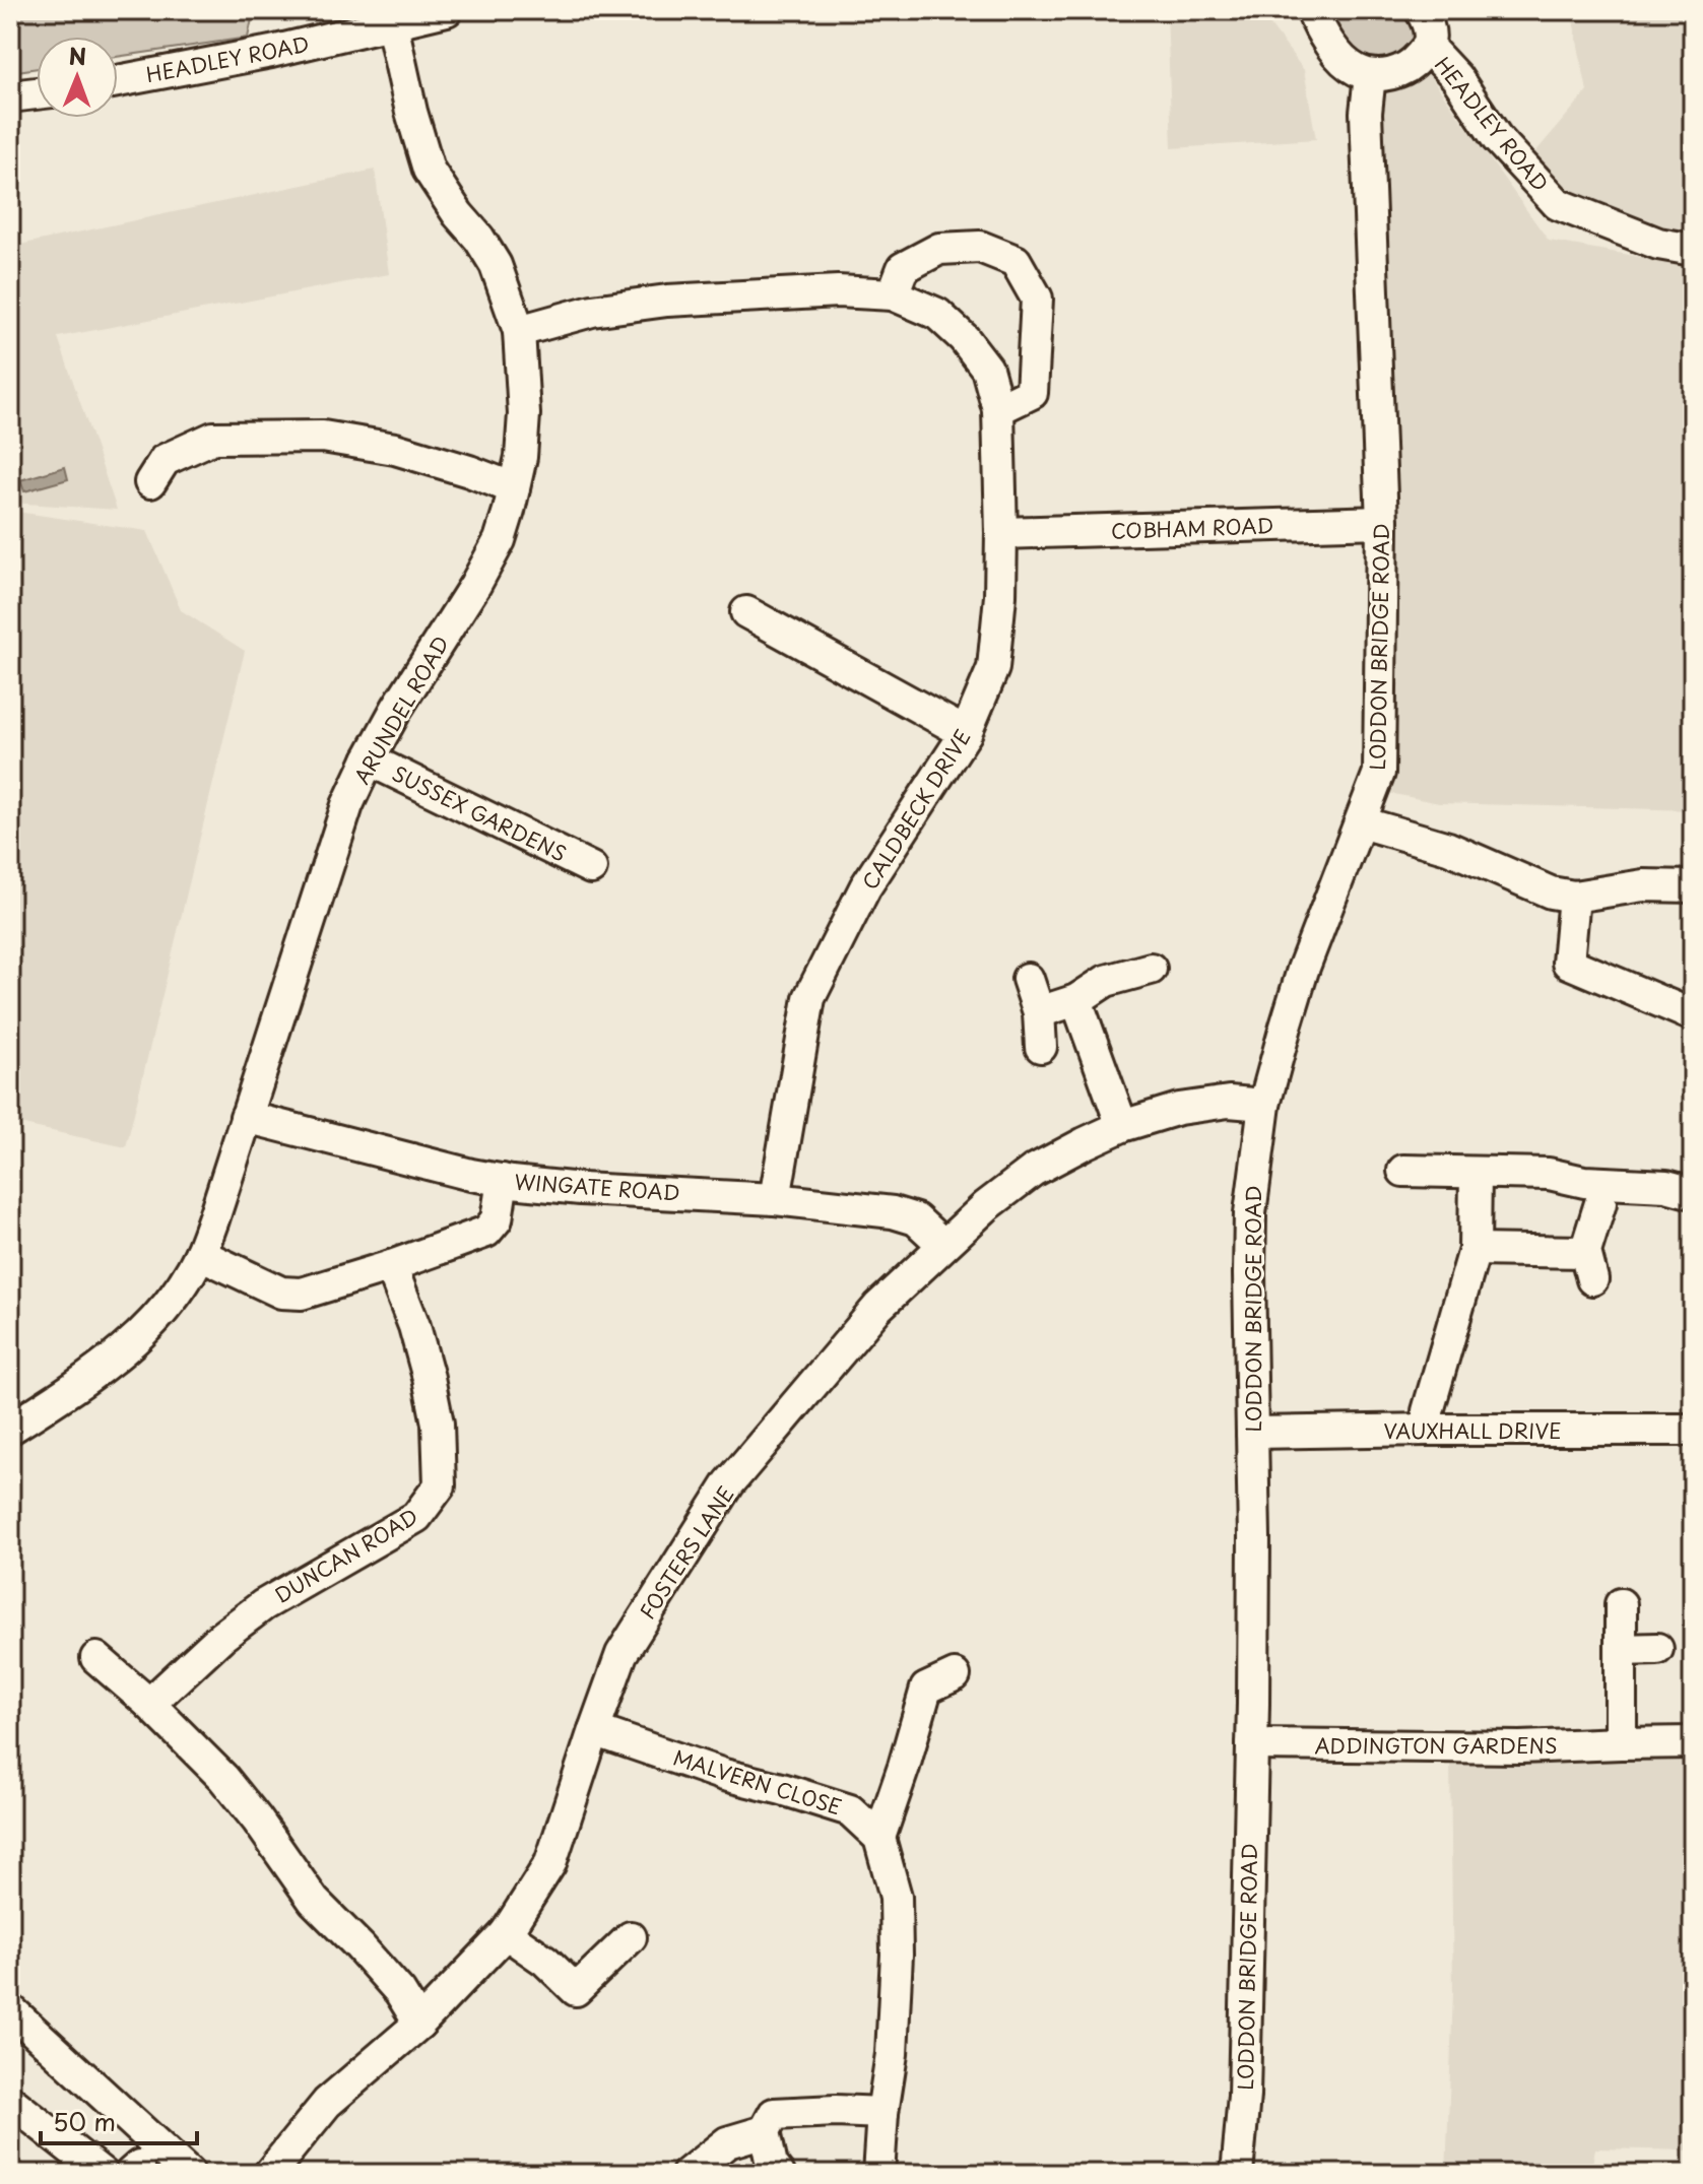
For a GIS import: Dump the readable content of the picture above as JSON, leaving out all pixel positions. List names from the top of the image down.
{
  "streets": {
    "street": [
      "HEADLEY ROAD",
      "COBHAM ROAD",
      "LODDON BRIDGE ROAD",
      "ARUNDEL ROAD",
      "CALDBECK DRIVE",
      "SUSSEX GARDENS",
      "WINGATE ROAD",
      "VAUXHALL DRIVE",
      "FOSTERS LANE",
      "DUNCAN ROAD",
      "ADDINGTON GARDENS",
      "MALVERN CLOSE"
    ]
  },
  "crossings": [
    ["HEADLEY ROAD", "ARUNDEL ROAD"],
    ["COBHAM ROAD", "LODDON BRIDGE ROAD"],
    ["COBHAM ROAD", "CALDBECK DRIVE"],
    ["LODDON BRIDGE ROAD", "VAUXHALL DRIVE"],
    ["LODDON BRIDGE ROAD", "FOSTERS LANE"],
    ["LODDON BRIDGE ROAD", "ADDINGTON GARDENS"],
    ["ARUNDEL ROAD", "CALDBECK DRIVE"],
    ["ARUNDEL ROAD", "SUSSEX GARDENS"],
    ["ARUNDEL ROAD", "WINGATE ROAD"],
    ["CALDBECK DRIVE", "WINGATE ROAD"],
    ["WINGATE ROAD", "FOSTERS LANE"],
    ["FOSTERS LANE", "MALVERN CLOSE"]
  ],
  "scale_bar": "50 m",
  "north": "top"
}
